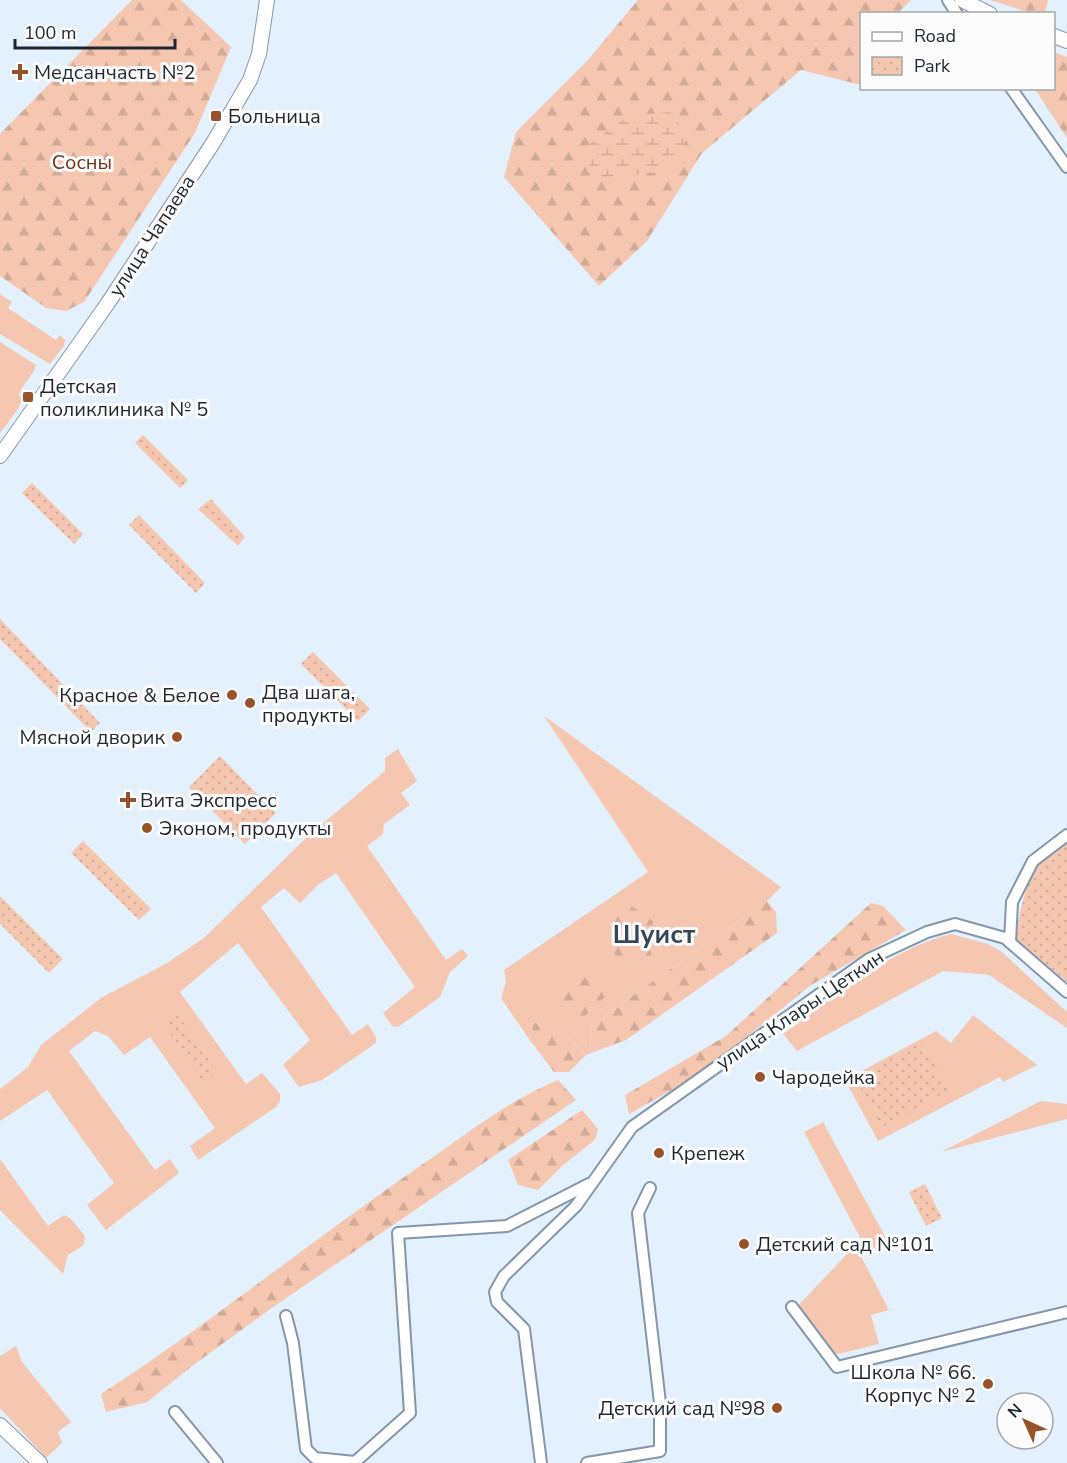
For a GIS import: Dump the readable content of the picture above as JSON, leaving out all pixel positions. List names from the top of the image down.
{
  "streets": {
    "street": ["улица Чапаева", "улица Клары Цеткин"]
  },
  "districts": ["Шуист"],
  "parks": ["Сосны"],
  "places": {
    "health": ["Медсанчасть №2", "Вита Экспресс"],
    "transit": ["Больница", "Детская поликлиника № 5"],
    "other": [
      "Красное & Белое",
      "Два шага, продукты",
      "Мясной дворик",
      "Эконом, продукты",
      "Чародейка",
      "Крепеж",
      "Детский сад №101",
      "Школа № 66. Корпус № 2",
      "Детский сад №98"
    ]
  },
  "legend": ["Road", "Park"],
  "scale_bar": "100 m",
  "north": "top left"
}
